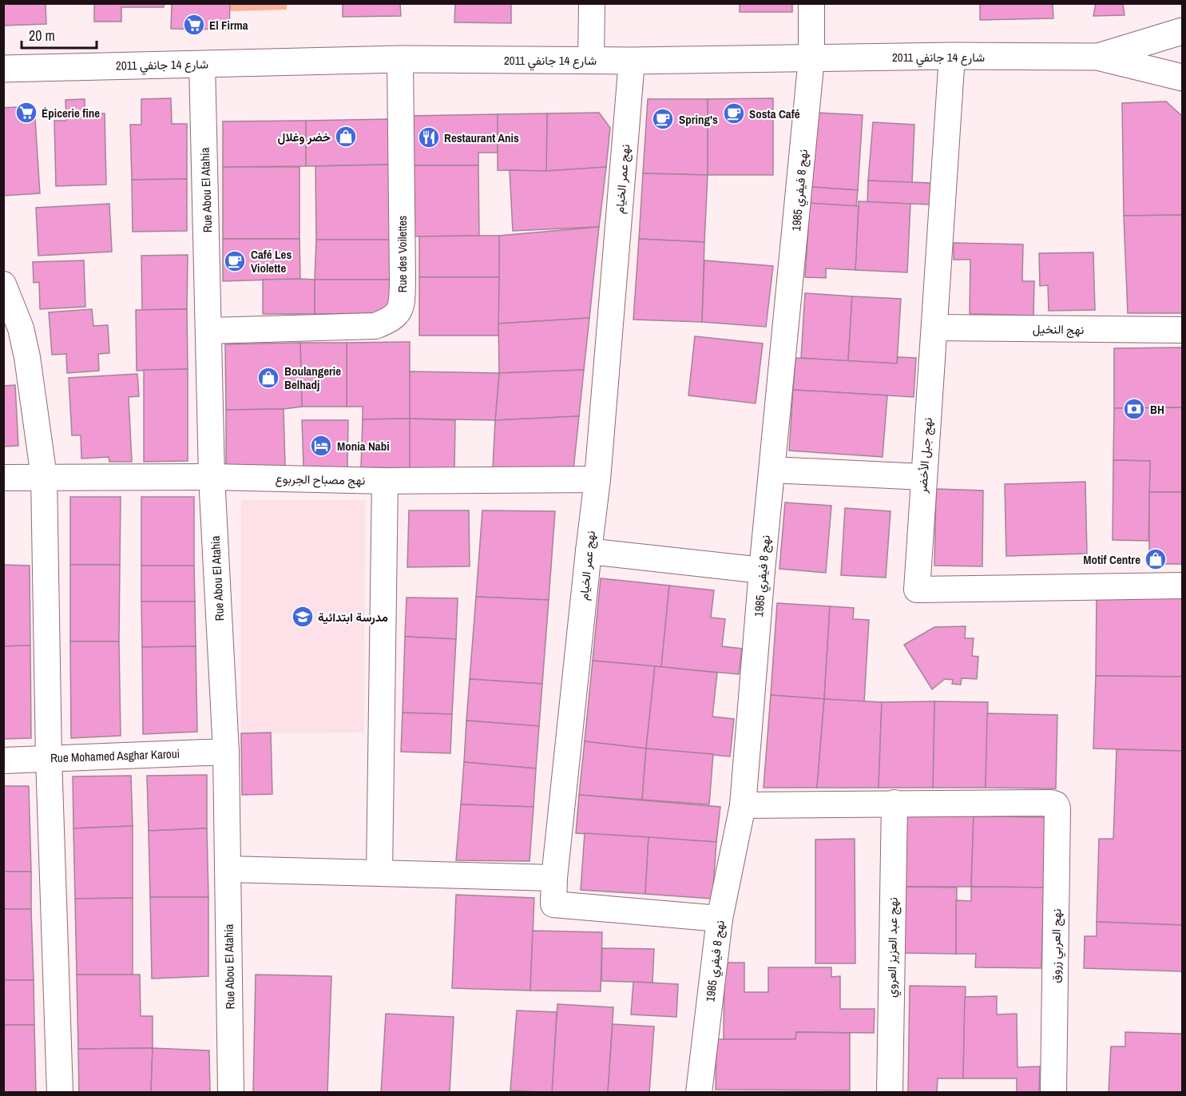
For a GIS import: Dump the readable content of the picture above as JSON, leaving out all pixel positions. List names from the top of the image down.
{
  "streets": {
    "street": [
      "شارع 14 جانفي 2011",
      "نهج عمر الخيام",
      "Rue Abou El Atahia",
      "نهج 8 فيفري 1985",
      "Rue des Voilettes",
      "نهج النخيل",
      "نهج جبل الأخضر",
      "نهج مصباح الجربوع",
      "Rue Mohamed Asghar Karoui",
      "نهج العربي زروق",
      "نهج عبد العزيز العروي"
    ]
  },
  "crossings": [
    ["شارع 14 جانفي 2011", "نهج عمر الخيام"],
    ["شارع 14 جانفي 2011", "Rue Abou El Atahia"],
    ["شارع 14 جانفي 2011", "نهج 8 فيفري 1985"],
    ["شارع 14 جانفي 2011", "Rue des Voilettes"],
    ["شارع 14 جانفي 2011", "نهج جبل الأخضر"],
    ["نهج عمر الخيام", "نهج 8 فيفري 1985"],
    ["نهج عمر الخيام", "نهج مصباح الجربوع"],
    ["Rue Abou El Atahia", "Rue des Voilettes"],
    ["Rue Abou El Atahia", "نهج مصباح الجربوع"],
    ["Rue Abou El Atahia", "Rue Mohamed Asghar Karoui"],
    ["نهج النخيل", "نهج جبل الأخضر"],
    ["نهج العربي زروق", "نهج عبد العزيز العروي"]
  ],
  "places": {
    "supermarket": ["El Firma", "Épicerie fine"],
    "cafe": ["Sosta Café", "Spring's", "Café Les Violette"],
    "shop": ["خضر وغلال", "Boulangerie Belhadj", "Motif Centre"],
    "restaurant": ["Restaurant Anis"],
    "bank": ["BH"],
    "hotel": ["Monia Nabi"],
    "school or university": ["مدرسة ابتدائية"]
  },
  "scale_bar": "20 m"
}
